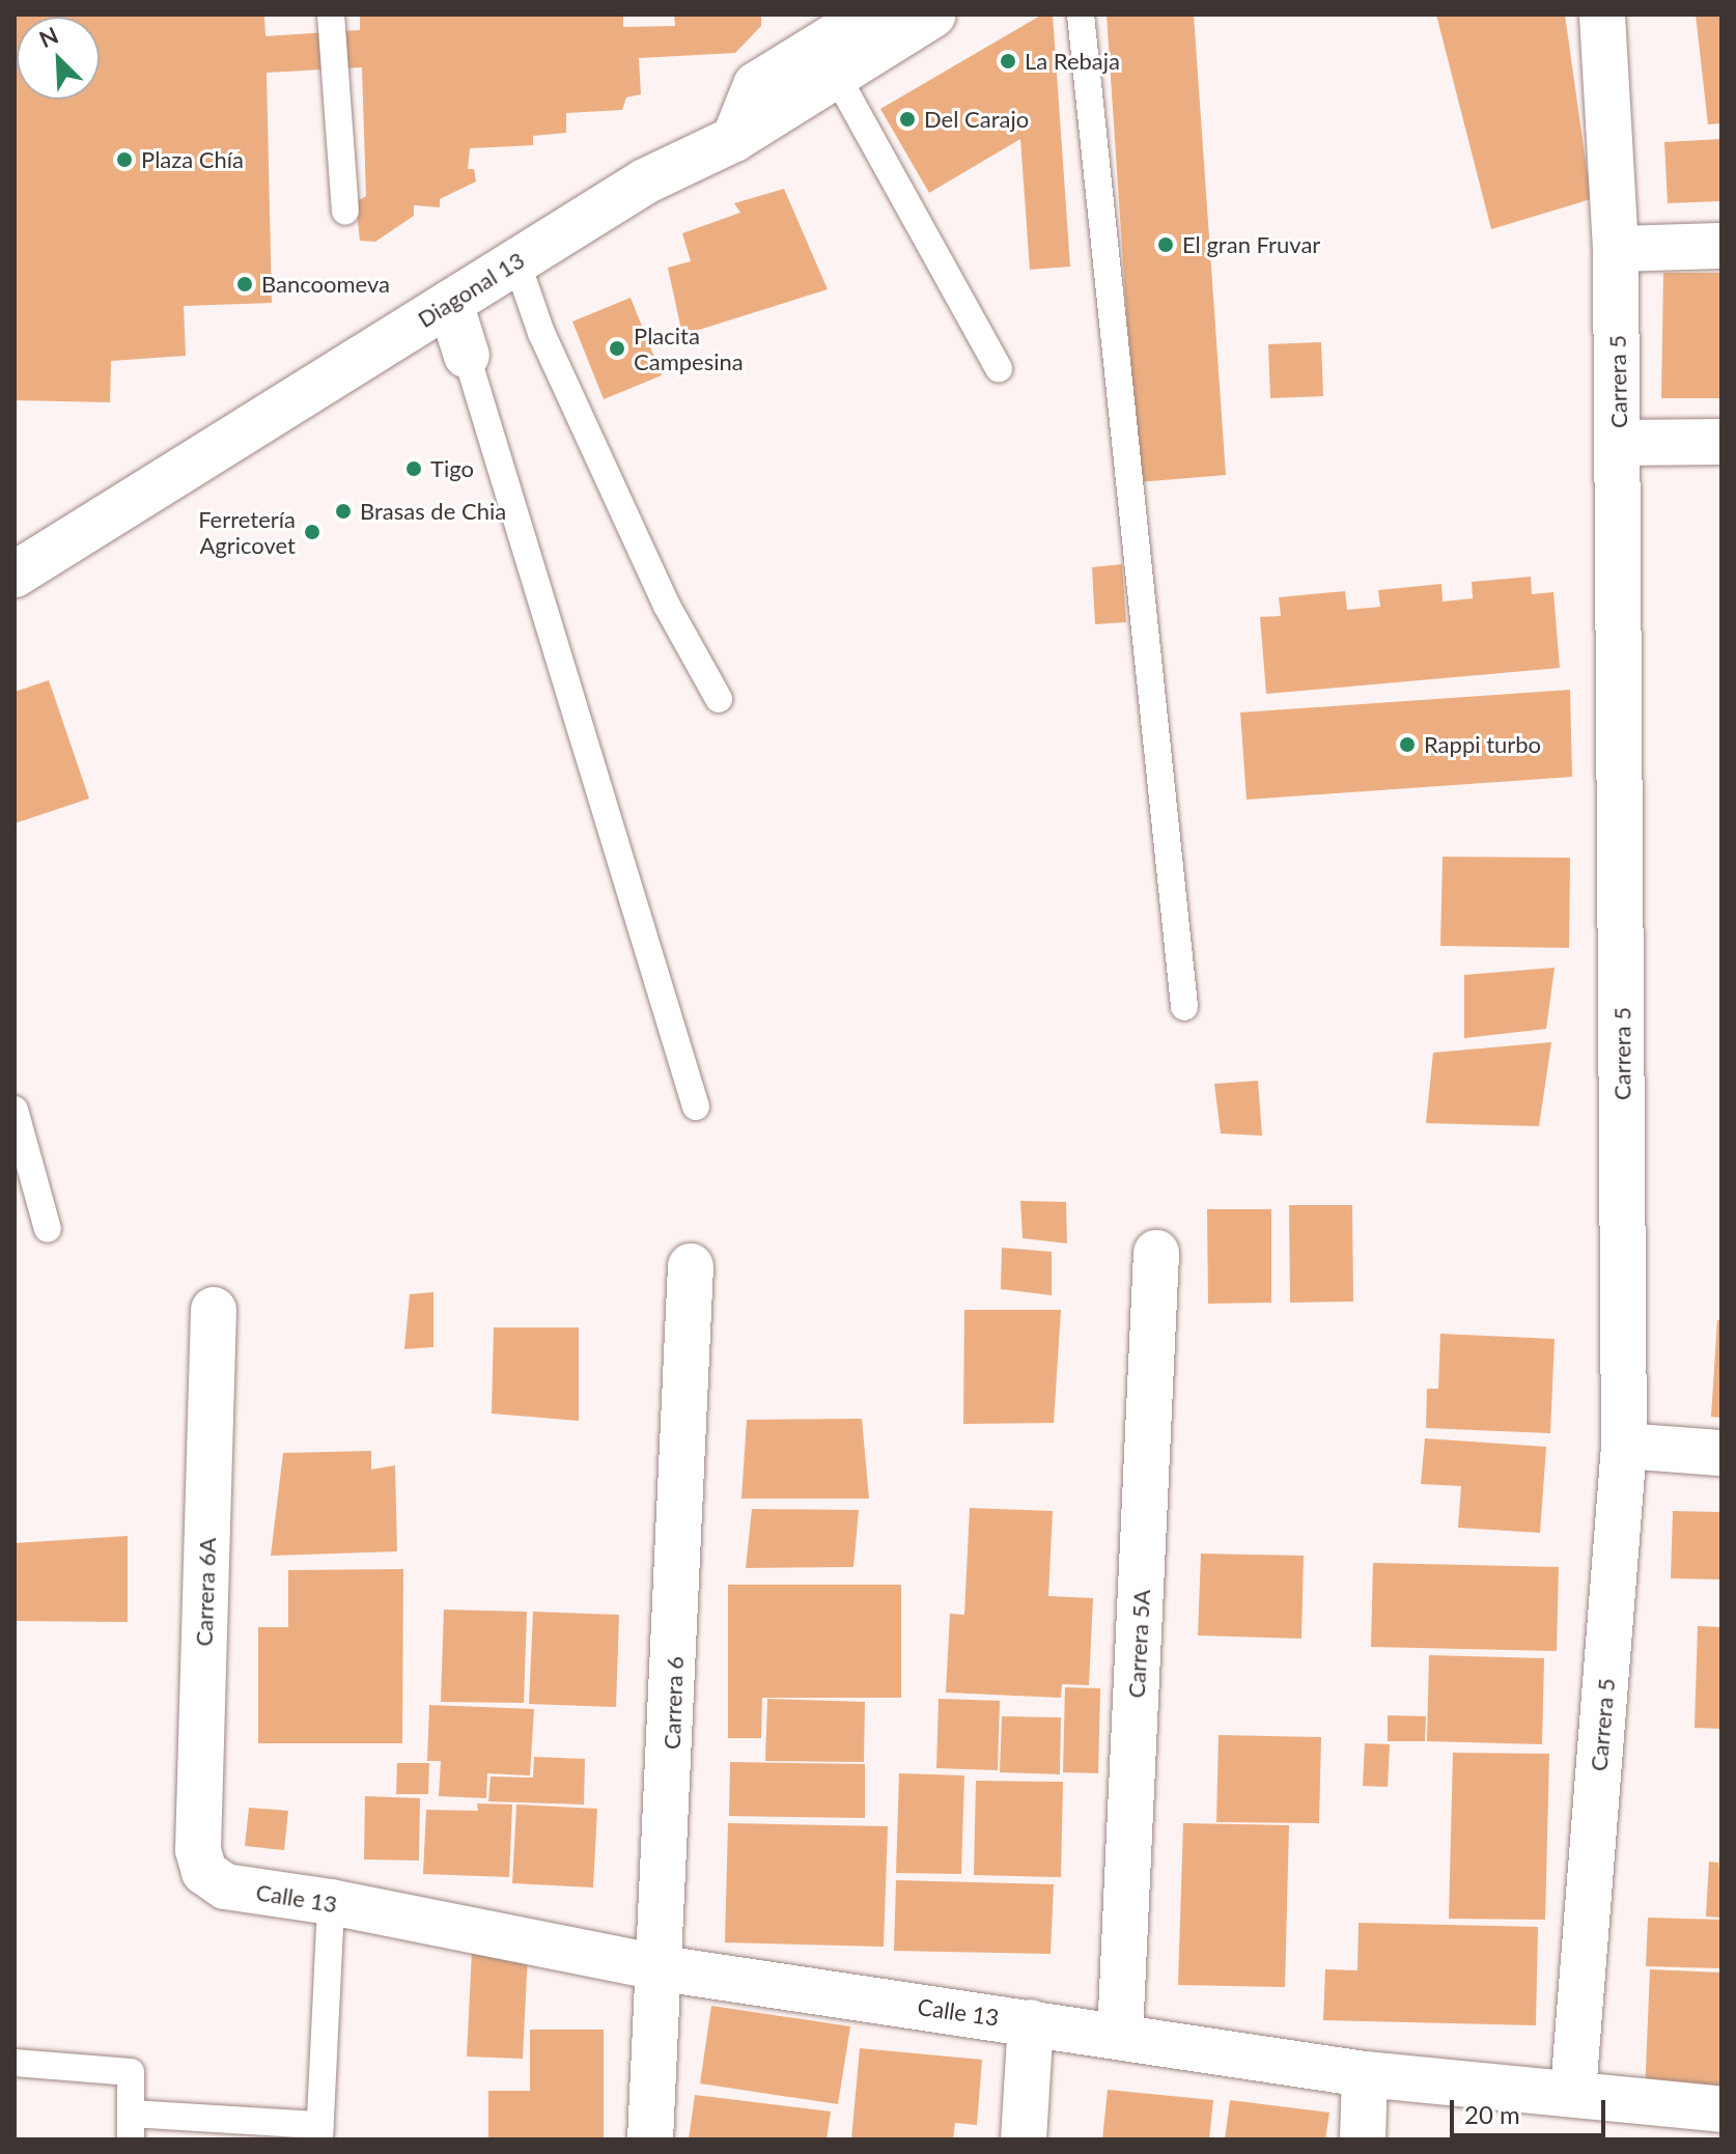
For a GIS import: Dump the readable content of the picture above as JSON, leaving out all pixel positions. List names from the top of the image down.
{
  "streets": {
    "street": [
      "Diagonal 13",
      "Carrera 5",
      "Carrera 6A",
      "Carrera 5A",
      "Carrera 6",
      "Calle 13"
    ]
  },
  "crossings": [
    ["Carrera 5", "Calle 13"],
    ["Carrera 6A", "Calle 13"],
    ["Carrera 5A", "Calle 13"],
    ["Carrera 6", "Calle 13"]
  ],
  "places": [
    "La Rebaja",
    "Del Carajo",
    "Plaza Chía",
    "El gran Fruvar",
    "Bancoomeva",
    "Placita Campesina",
    "Tigo",
    "Brasas de Chia",
    "Ferretería Agricovet",
    "Rappi turbo"
  ],
  "scale_bar": "20 m",
  "north": "top left"
}
